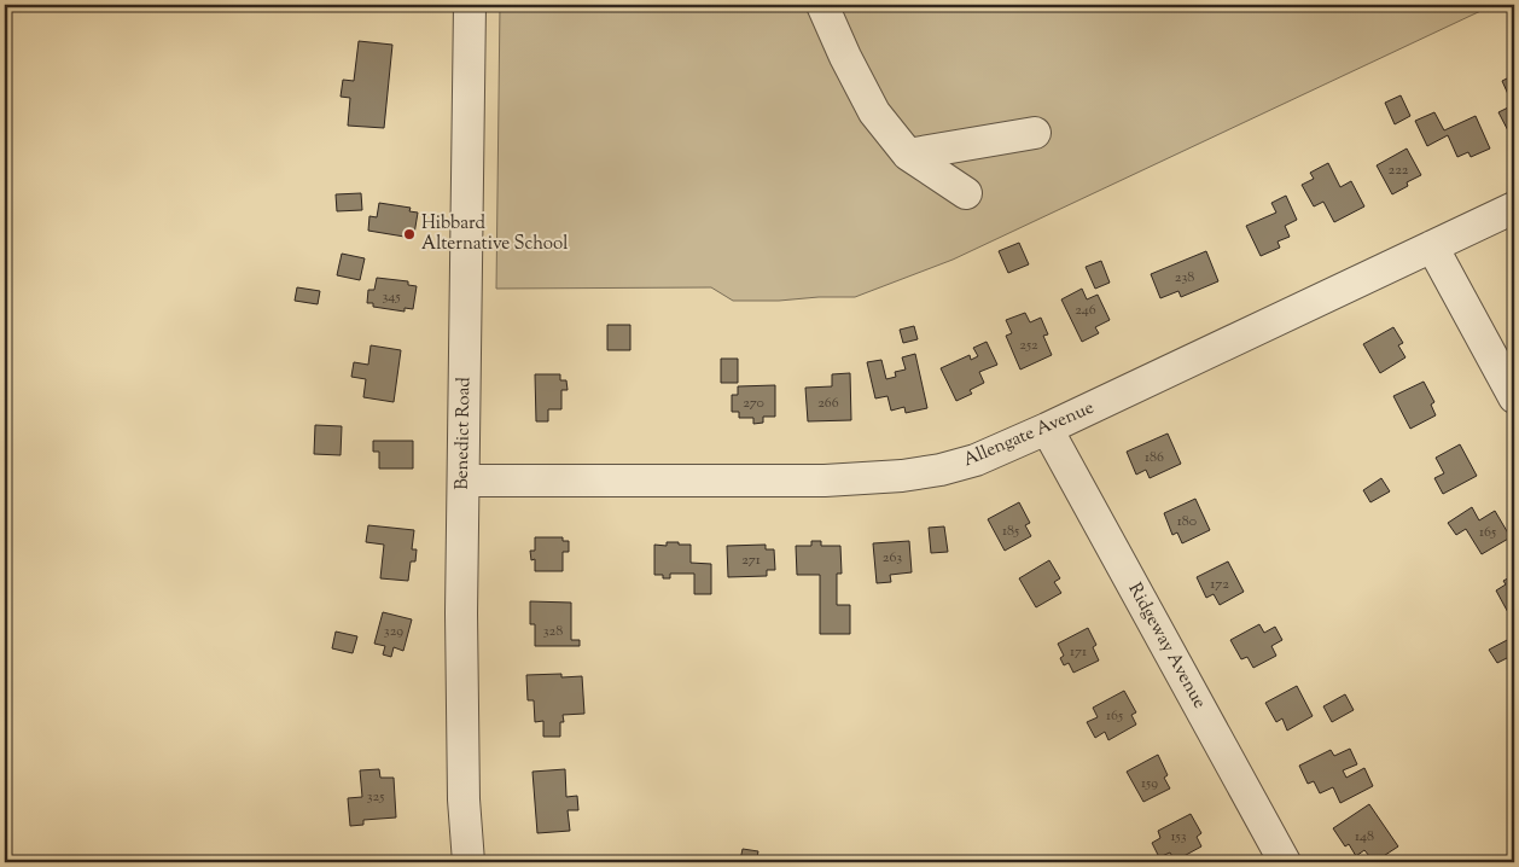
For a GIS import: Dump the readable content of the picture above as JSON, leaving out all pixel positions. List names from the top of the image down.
{
  "streets": {
    "street": ["Benedict Road", "Allengate Avenue", "Ridgeway Avenue"]
  },
  "crossings": [
    ["Benedict Road", "Allengate Avenue"],
    ["Allengate Avenue", "Ridgeway Avenue"]
  ],
  "places": ["Hibbard Alternative School"],
  "house_numbers": [
    "222",
    "238",
    "345",
    "246",
    "252",
    "270",
    "266",
    "186",
    "180",
    "185",
    "165",
    "263",
    "271",
    "172",
    "329",
    "328",
    "171",
    "165",
    "159",
    "325",
    "153",
    "148"
  ]
}
